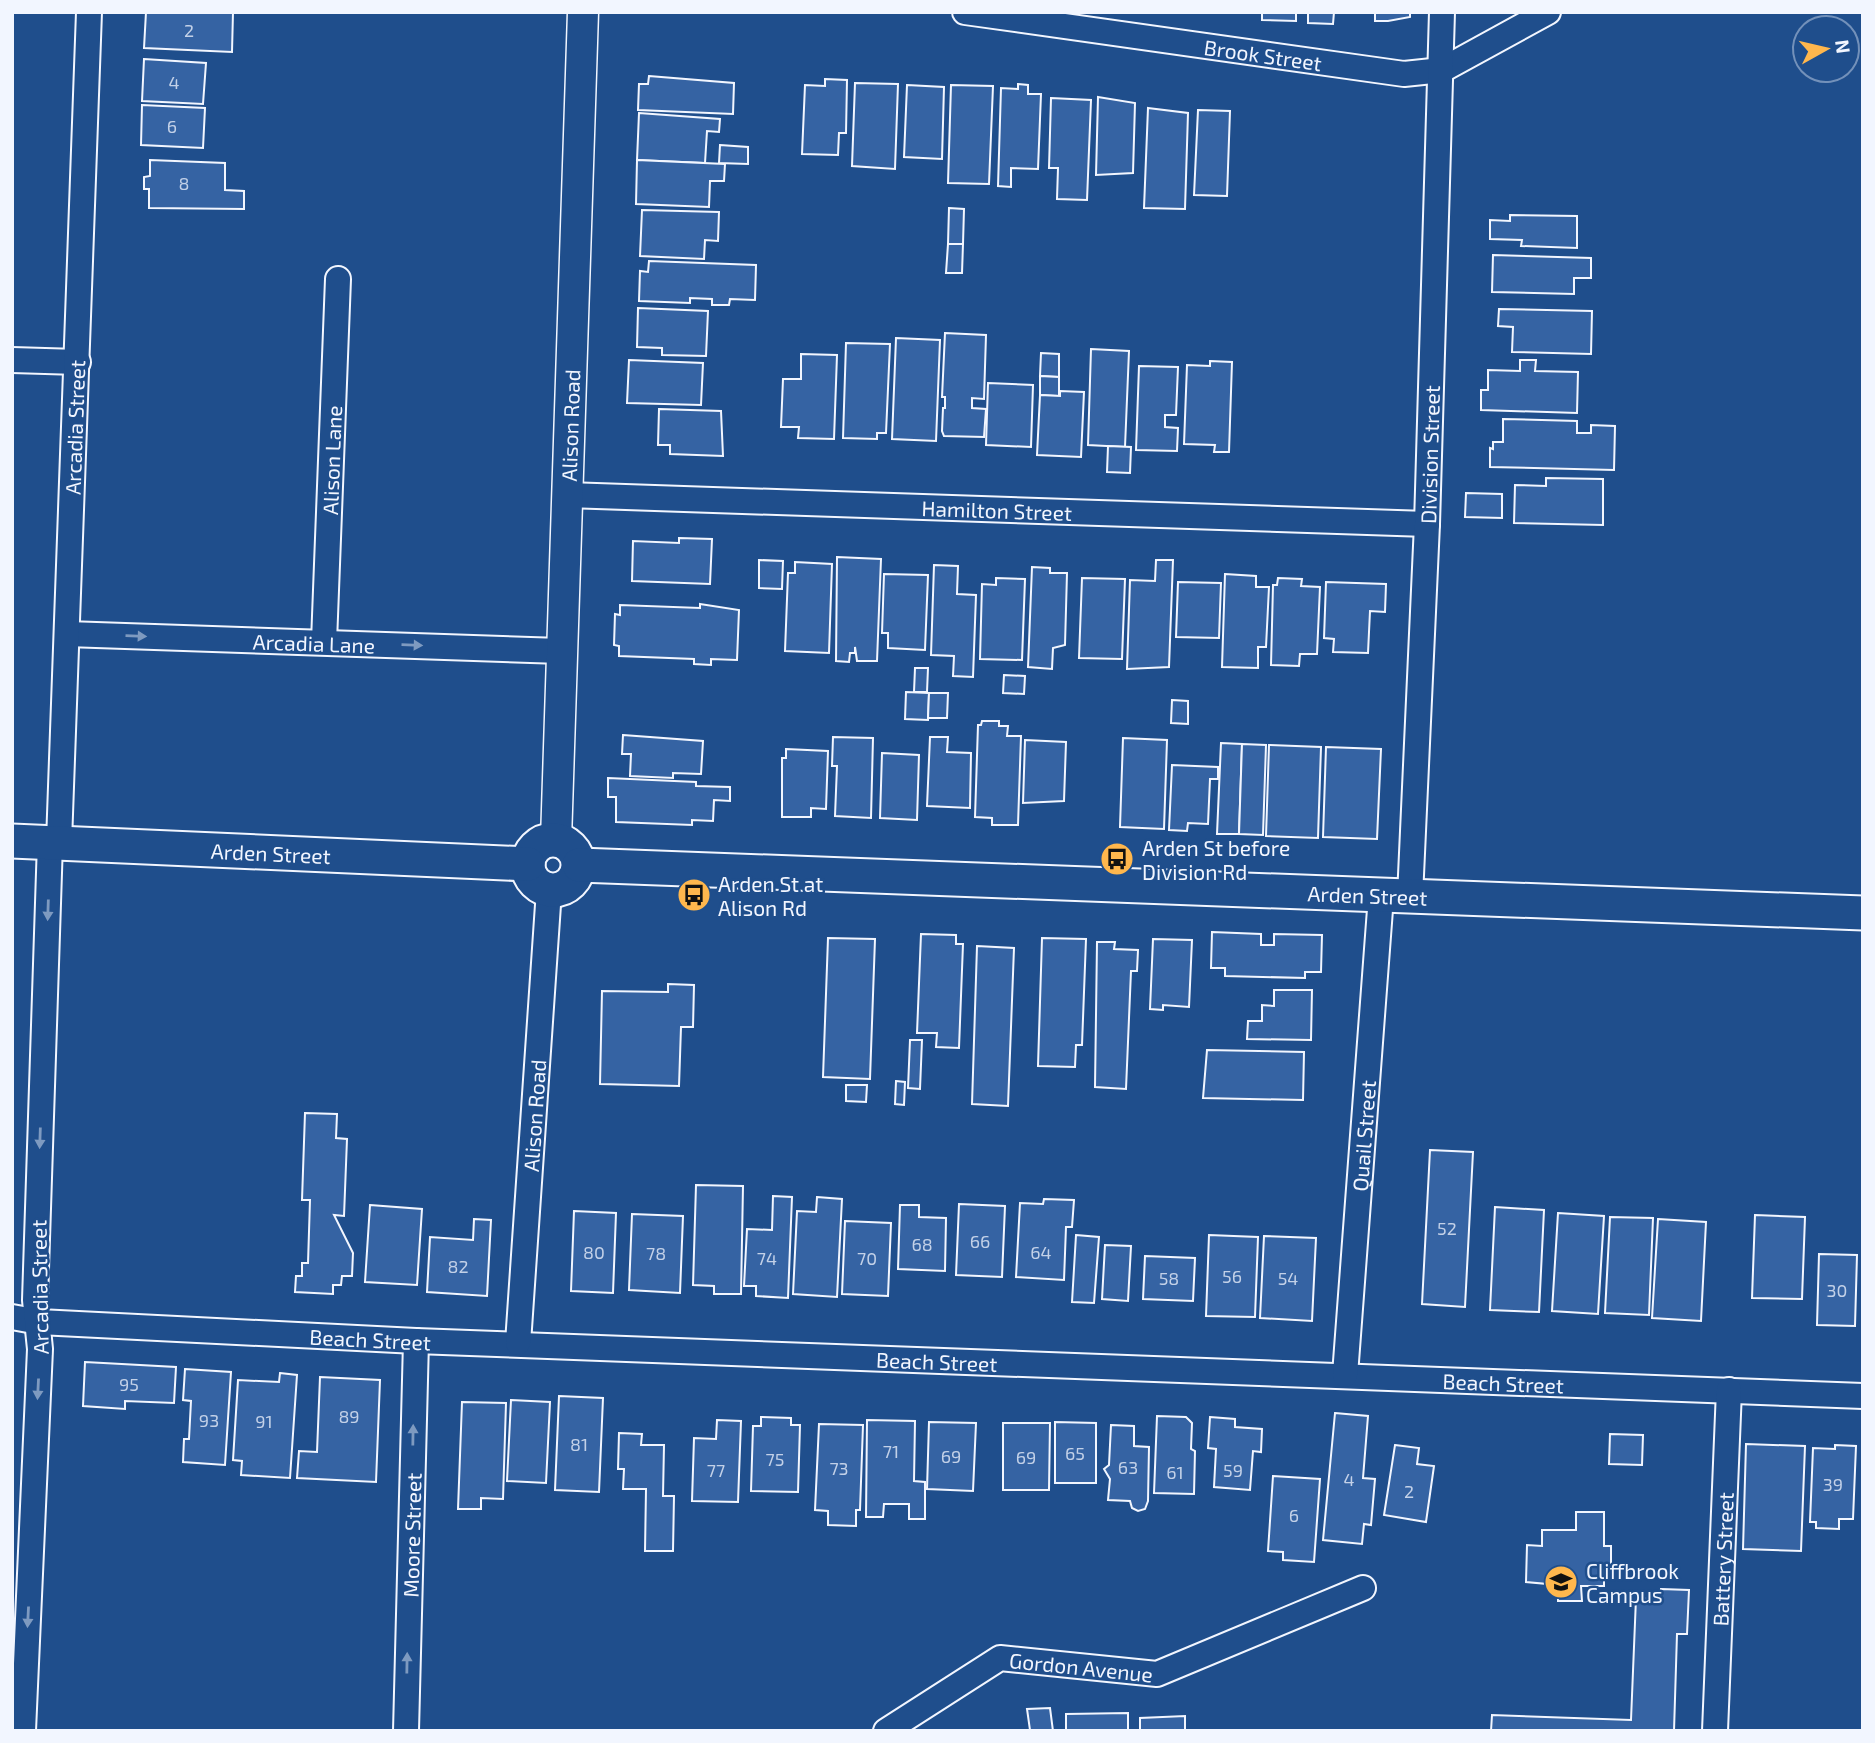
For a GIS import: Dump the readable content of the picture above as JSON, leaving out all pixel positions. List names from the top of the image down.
{
  "streets": {
    "main road": ["Arden Street"],
    "street": [
      "Brook Street",
      "Alison Road",
      "Arcadia Street",
      "Division Street",
      "Alison Lane",
      "Hamilton Street",
      "Arcadia Lane",
      "Quail Street",
      "Beach Street",
      "Moore Street",
      "Battery Street",
      "Gordon Avenue"
    ]
  },
  "crossings": [
    ["Brook Street", "Division Street"],
    ["Alison Road", "Hamilton Street"],
    ["Alison Road", "Arcadia Lane"],
    ["Alison Road", "Arden Street"],
    ["Alison Road", "Beach Street"],
    ["Arcadia Street", "Arcadia Lane"],
    ["Arcadia Street", "Arden Street"],
    ["Arcadia Street", "Beach Street"],
    ["Division Street", "Hamilton Street"],
    ["Division Street", "Arden Street"],
    ["Division Street", "Quail Street"],
    ["Alison Lane", "Arcadia Lane"],
    ["Arden Street", "Quail Street"],
    ["Quail Street", "Beach Street"],
    ["Beach Street", "Moore Street"],
    ["Beach Street", "Battery Street"]
  ],
  "one_way": ["Arcadia Street", "Arcadia Lane", "Moore Street"],
  "places": {
    "bus stop": ["Arden St before Division Rd", "Arden St at Alison Rd"],
    "school or university": ["Cliffbrook Campus"]
  },
  "house_numbers": [
    "2",
    "4",
    "6",
    "8",
    "52",
    "66",
    "68",
    "80",
    "64",
    "78",
    "74",
    "70",
    "82",
    "56",
    "58",
    "54",
    "30",
    "95",
    "89",
    "93",
    "91",
    "81",
    "71",
    "65",
    "69",
    "69",
    "75",
    "63",
    "73",
    "77",
    "59",
    "61",
    "4",
    "39",
    "2",
    "6"
  ],
  "north": "right"
}
